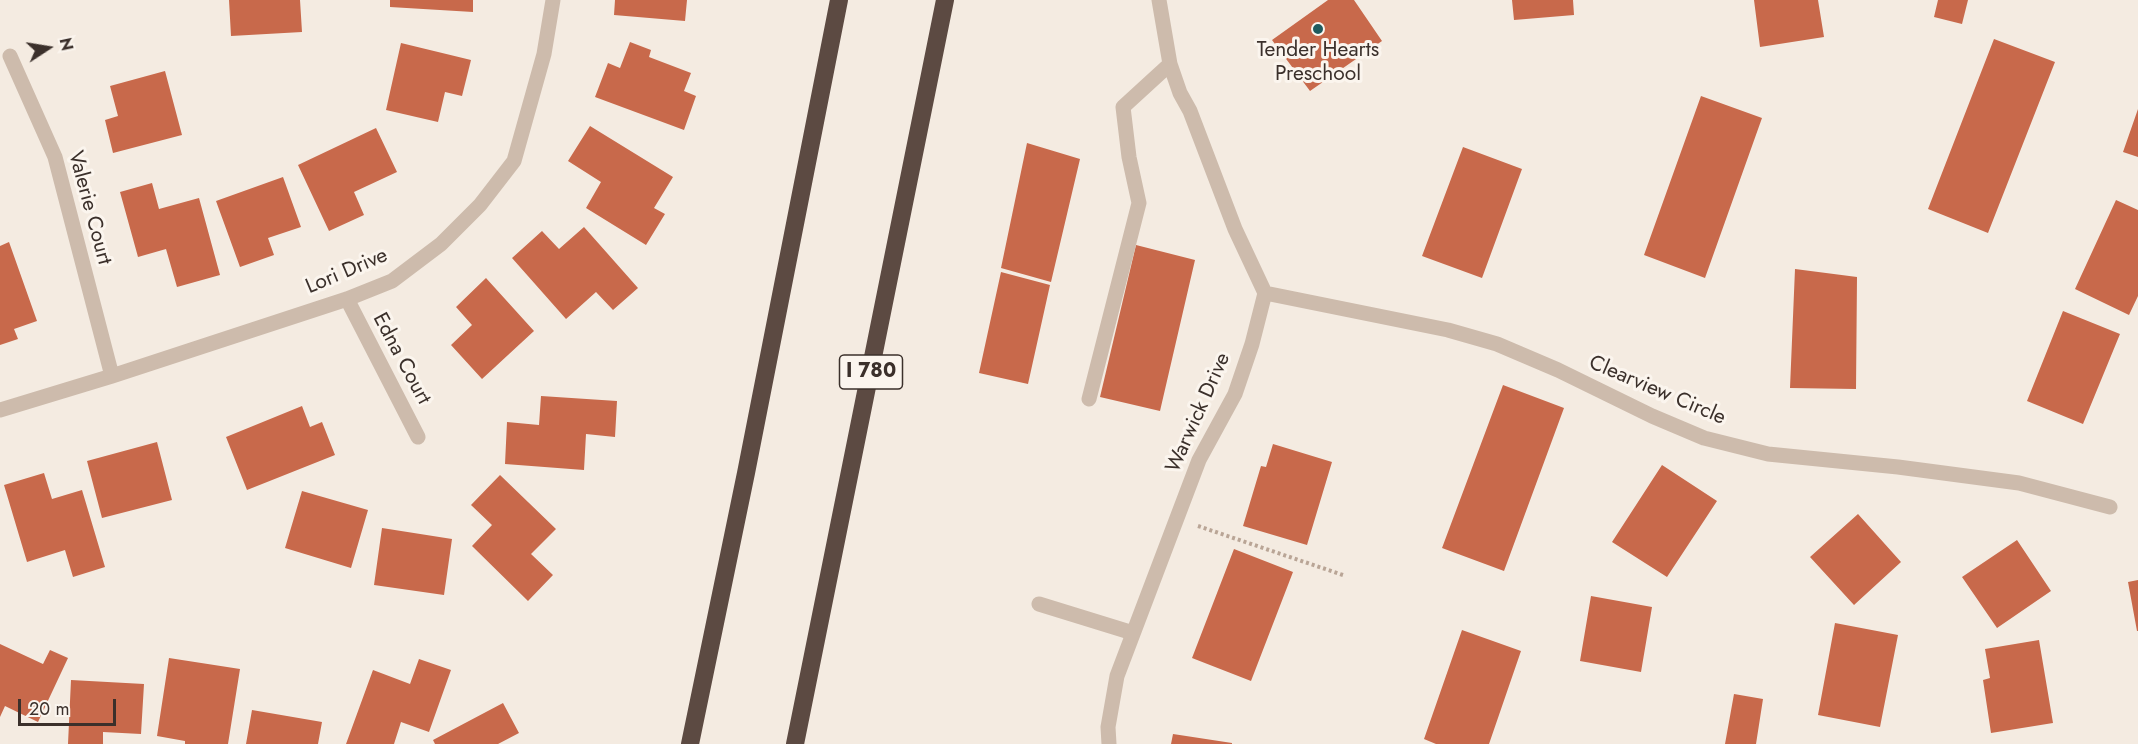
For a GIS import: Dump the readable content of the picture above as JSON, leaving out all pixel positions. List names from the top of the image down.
{
  "streets": {
    "highway": ["I 780"],
    "street": [
      "Valerie Court",
      "Lori Drive",
      "Edna Court",
      "Clearview Circle",
      "Warwick Drive"
    ]
  },
  "crossings": [
    ["Valerie Court", "Lori Drive"],
    ["Lori Drive", "Edna Court"],
    ["Clearview Circle", "Warwick Drive"]
  ],
  "places": ["Tender Hearts Preschool"],
  "scale_bar": "20 m",
  "north": "right"
}
